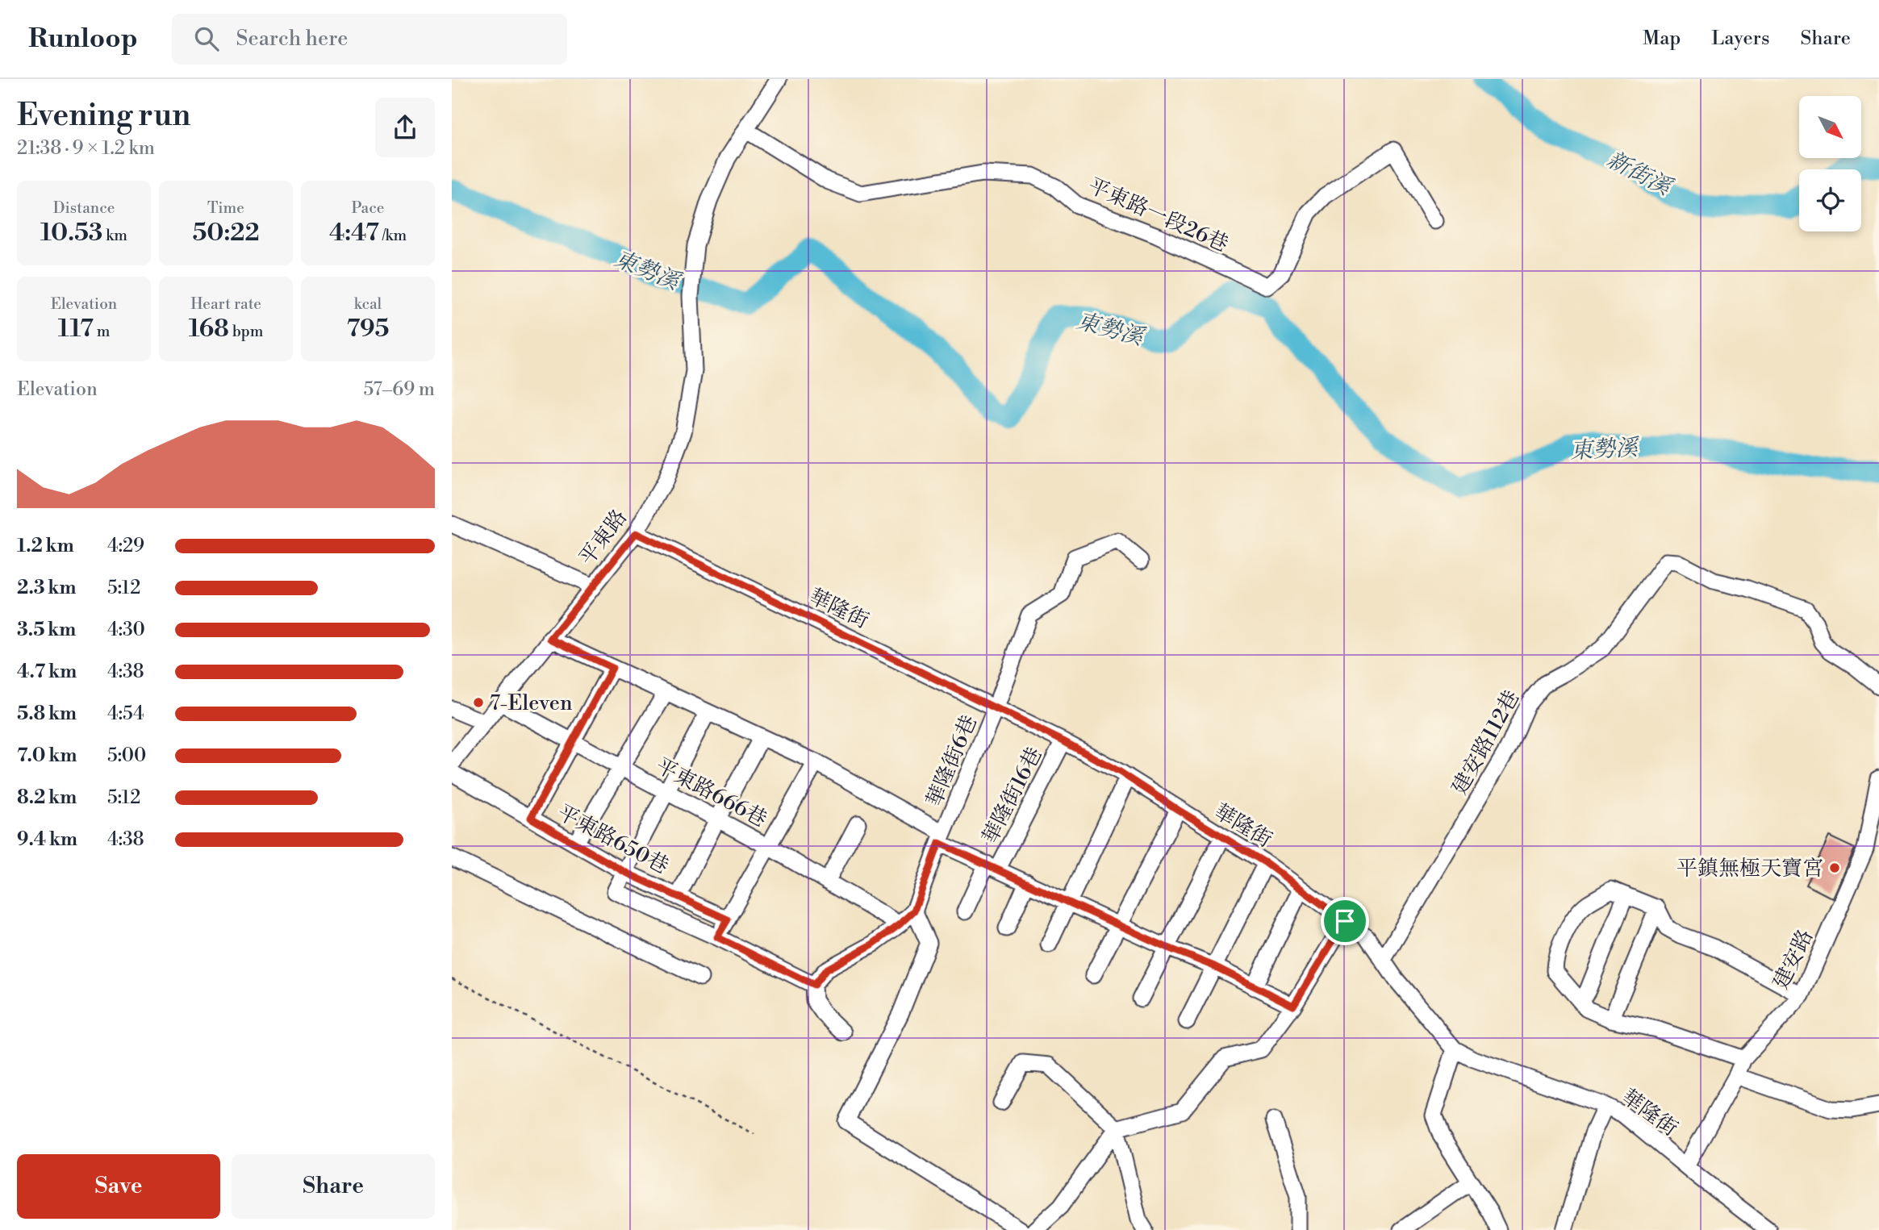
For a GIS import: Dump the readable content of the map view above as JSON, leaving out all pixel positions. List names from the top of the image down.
{
  "streets": {
    "street": [
      "平東路一段26巷",
      "平東路",
      "華隆街",
      "建安路112巷",
      "華隆街6巷",
      "平東路666巷",
      "華隆街16巷",
      "平東路650巷",
      "建安路"
    ]
  },
  "crossings": [
    ["平東路一段26巷", "平東路"],
    ["平東路", "華隆街"],
    ["平東路", "平東路666巷"],
    ["華隆街", "建安路112巷"],
    ["華隆街", "華隆街6巷"],
    ["華隆街", "華隆街16巷"],
    ["華隆街", "建安路"]
  ],
  "water": ["新街溪", "東勢溪"],
  "places": ["7-Eleven", "平鎮無極天寶宮"],
  "north": "bottom right",
  "page": {
    "header": "Runloop",
    "search": "Search here",
    "nav": ["Map", "Layers", "Share"],
    "heading": ["Evening run", "21:38 · 9 × 1.2 km"],
    "stats": [
      ["Distance", "10.53 km"],
      ["Time", "50:22"],
      ["Pace", "4:47 /km"],
      ["Elevation", "117 m"],
      ["Heart rate", "168 bpm"],
      ["kcal", "795"]
    ],
    "chart": ["Elevation", "57–69 m"],
    "list": [
      {
        "name": "1.2 km",
        "note": "4:29"
      },
      {
        "name": "2.3 km",
        "note": "5:12"
      },
      {
        "name": "3.5 km",
        "note": "4:30"
      },
      {
        "name": "4.7 km",
        "note": "4:38"
      },
      {
        "name": "5.8 km",
        "note": "4:54"
      },
      {
        "name": "7.0 km",
        "note": "5:00"
      },
      {
        "name": "8.2 km",
        "note": "5:12"
      },
      {
        "name": "9.4 km",
        "note": "4:38"
      }
    ],
    "buttons": ["Save", "Share"]
  }
}
